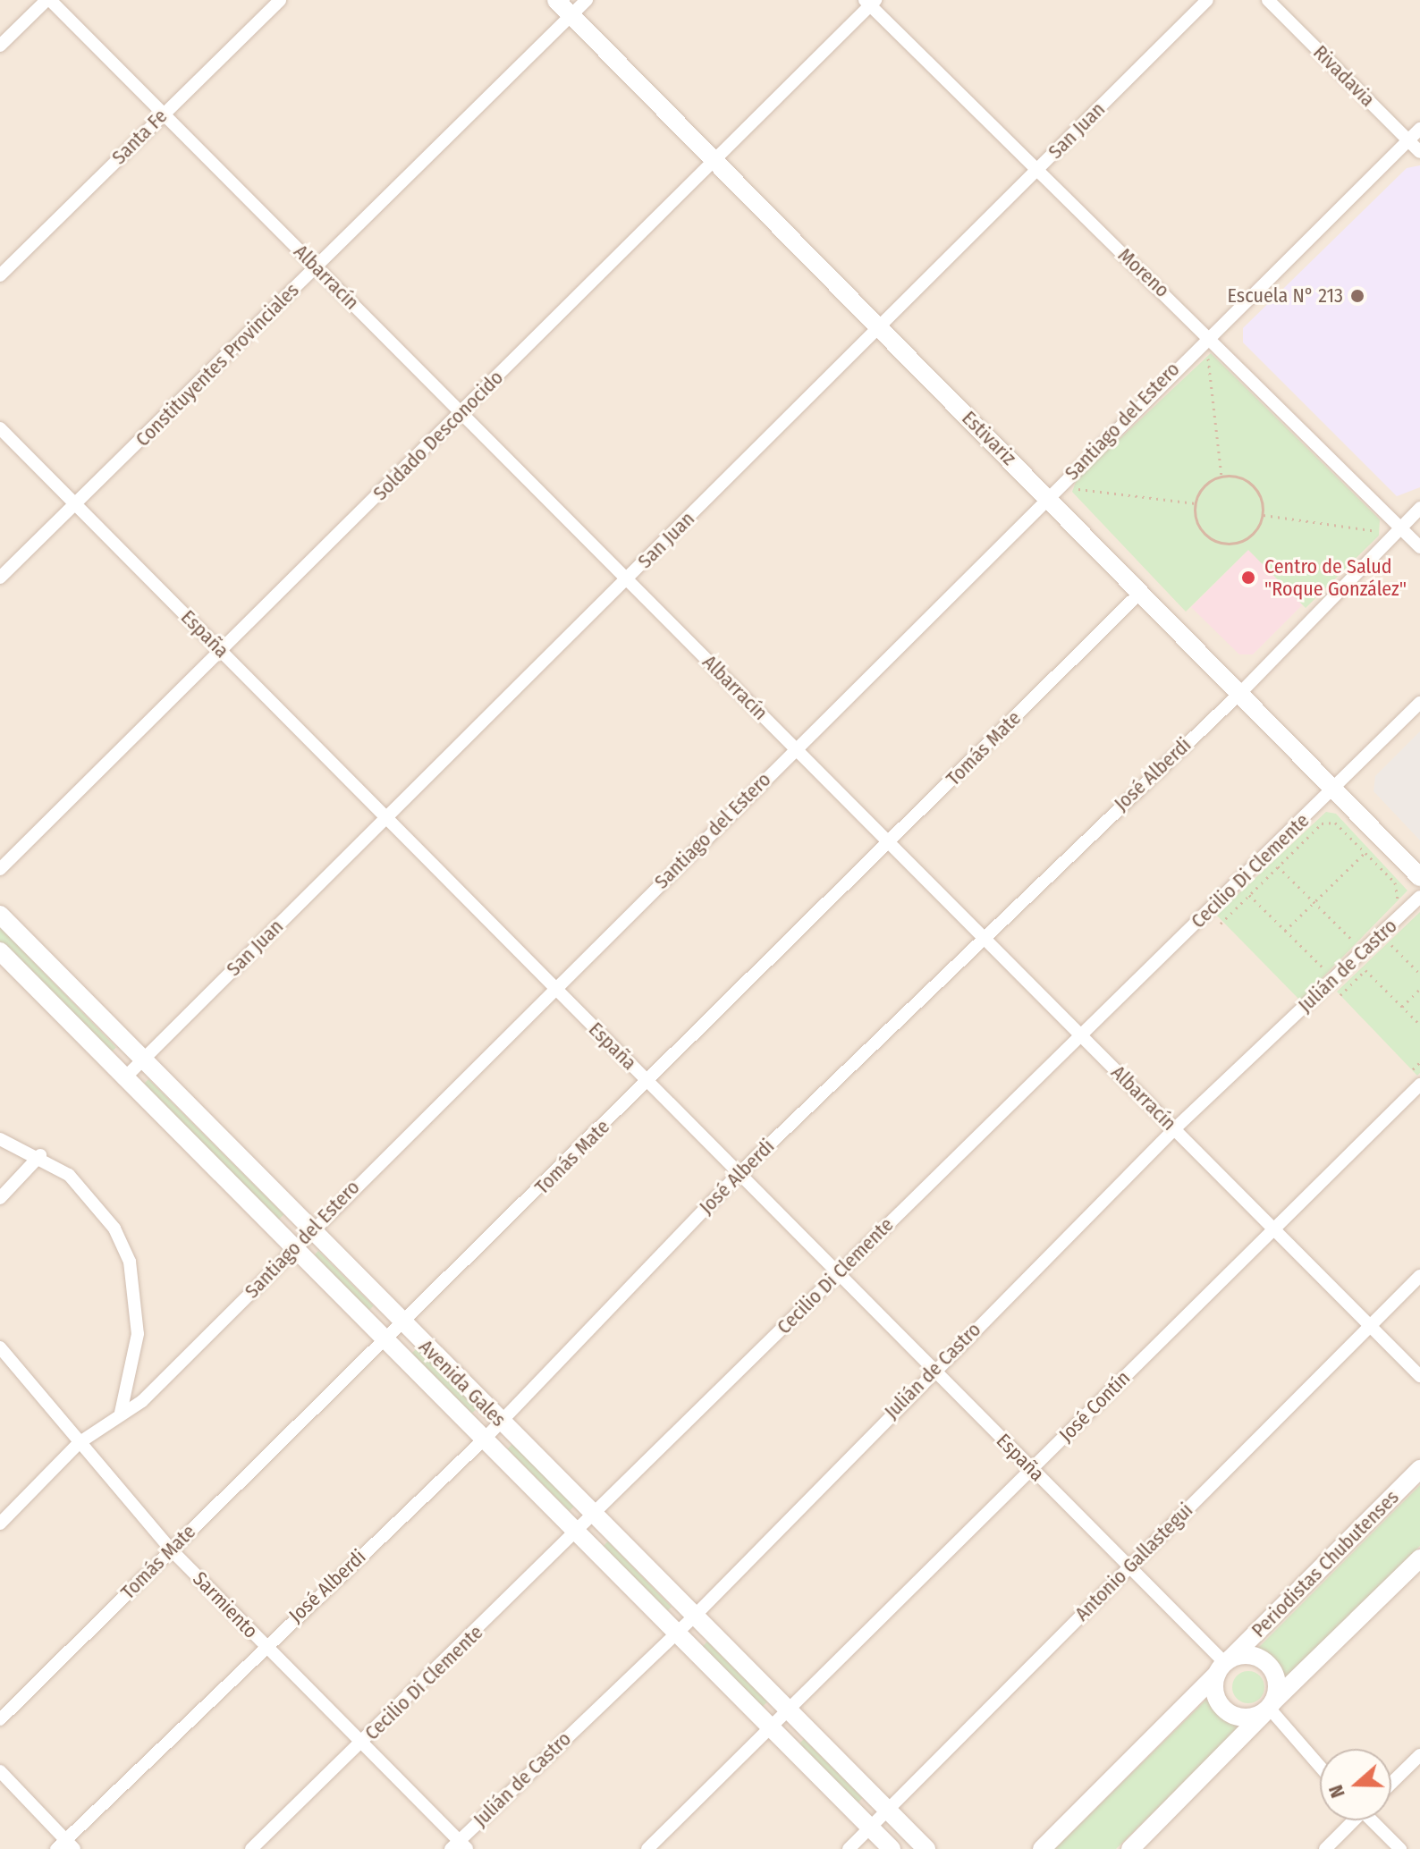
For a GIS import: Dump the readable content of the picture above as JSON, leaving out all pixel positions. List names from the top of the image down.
{
  "streets": {
    "street": [
      "Rivadavia",
      "San Juan",
      "Santa Fe",
      "Moreno",
      "Albarracín",
      "Constituyentes Provinciales",
      "Santiago del Estero",
      "Soldado Desconocido",
      "Estivariz",
      "España",
      "Tomás Mate",
      "José Alberdi",
      "Cecilio Di Clemente",
      "Julián de Castro",
      "Avenida Gales",
      "José Contín",
      "Antonio Gallastegui",
      "Periodistas Chubutenses",
      "Sarmiento"
    ]
  },
  "crossings": [
    ["Rivadavia", "Santiago del Estero"],
    ["San Juan", "Moreno"],
    ["San Juan", "Albarracín"],
    ["San Juan", "Estivariz"],
    ["San Juan", "España"],
    ["San Juan", "Avenida Gales"],
    ["Santa Fe", "Albarracín"],
    ["Moreno", "Santiago del Estero"],
    ["Moreno", "Soldado Desconocido"],
    ["Moreno", "José Alberdi"],
    ["Albarracín", "Constituyentes Provinciales"],
    ["Albarracín", "Santiago del Estero"],
    ["Albarracín", "Soldado Desconocido"],
    ["Albarracín", "Tomás Mate"],
    ["Albarracín", "José Alberdi"],
    ["Albarracín", "Cecilio Di Clemente"],
    ["Albarracín", "Julián de Castro"],
    ["Albarracín", "José Contín"],
    ["Albarracín", "Antonio Gallastegui"],
    ["Constituyentes Provinciales", "Estivariz"],
    ["Constituyentes Provinciales", "España"],
    ["Santiago del Estero", "Estivariz"],
    ["Santiago del Estero", "España"],
    ["Santiago del Estero", "Avenida Gales"],
    ["Santiago del Estero", "Sarmiento"],
    ["Soldado Desconocido", "Estivariz"],
    ["Soldado Desconocido", "España"],
    ["Estivariz", "Tomás Mate"],
    ["Estivariz", "José Alberdi"],
    ["Estivariz", "Cecilio Di Clemente"],
    ["España", "Tomás Mate"],
    ["España", "José Alberdi"],
    ["España", "Cecilio Di Clemente"],
    ["España", "Julián de Castro"],
    ["España", "José Contín"],
    ["España", "Antonio Gallastegui"],
    ["España", "Periodistas Chubutenses"],
    ["Tomás Mate", "Avenida Gales"],
    ["Tomás Mate", "Sarmiento"],
    ["José Alberdi", "Avenida Gales"],
    ["José Alberdi", "Sarmiento"],
    ["Cecilio Di Clemente", "Avenida Gales"],
    ["Cecilio Di Clemente", "Sarmiento"],
    ["Julián de Castro", "Avenida Gales"],
    ["Julián de Castro", "Sarmiento"],
    ["Avenida Gales", "José Contín"],
    ["Avenida Gales", "Antonio Gallastegui"]
  ],
  "places": ["Escuela N° 213", "Centro de Salud \"Roque González\""],
  "north": "left"
}
